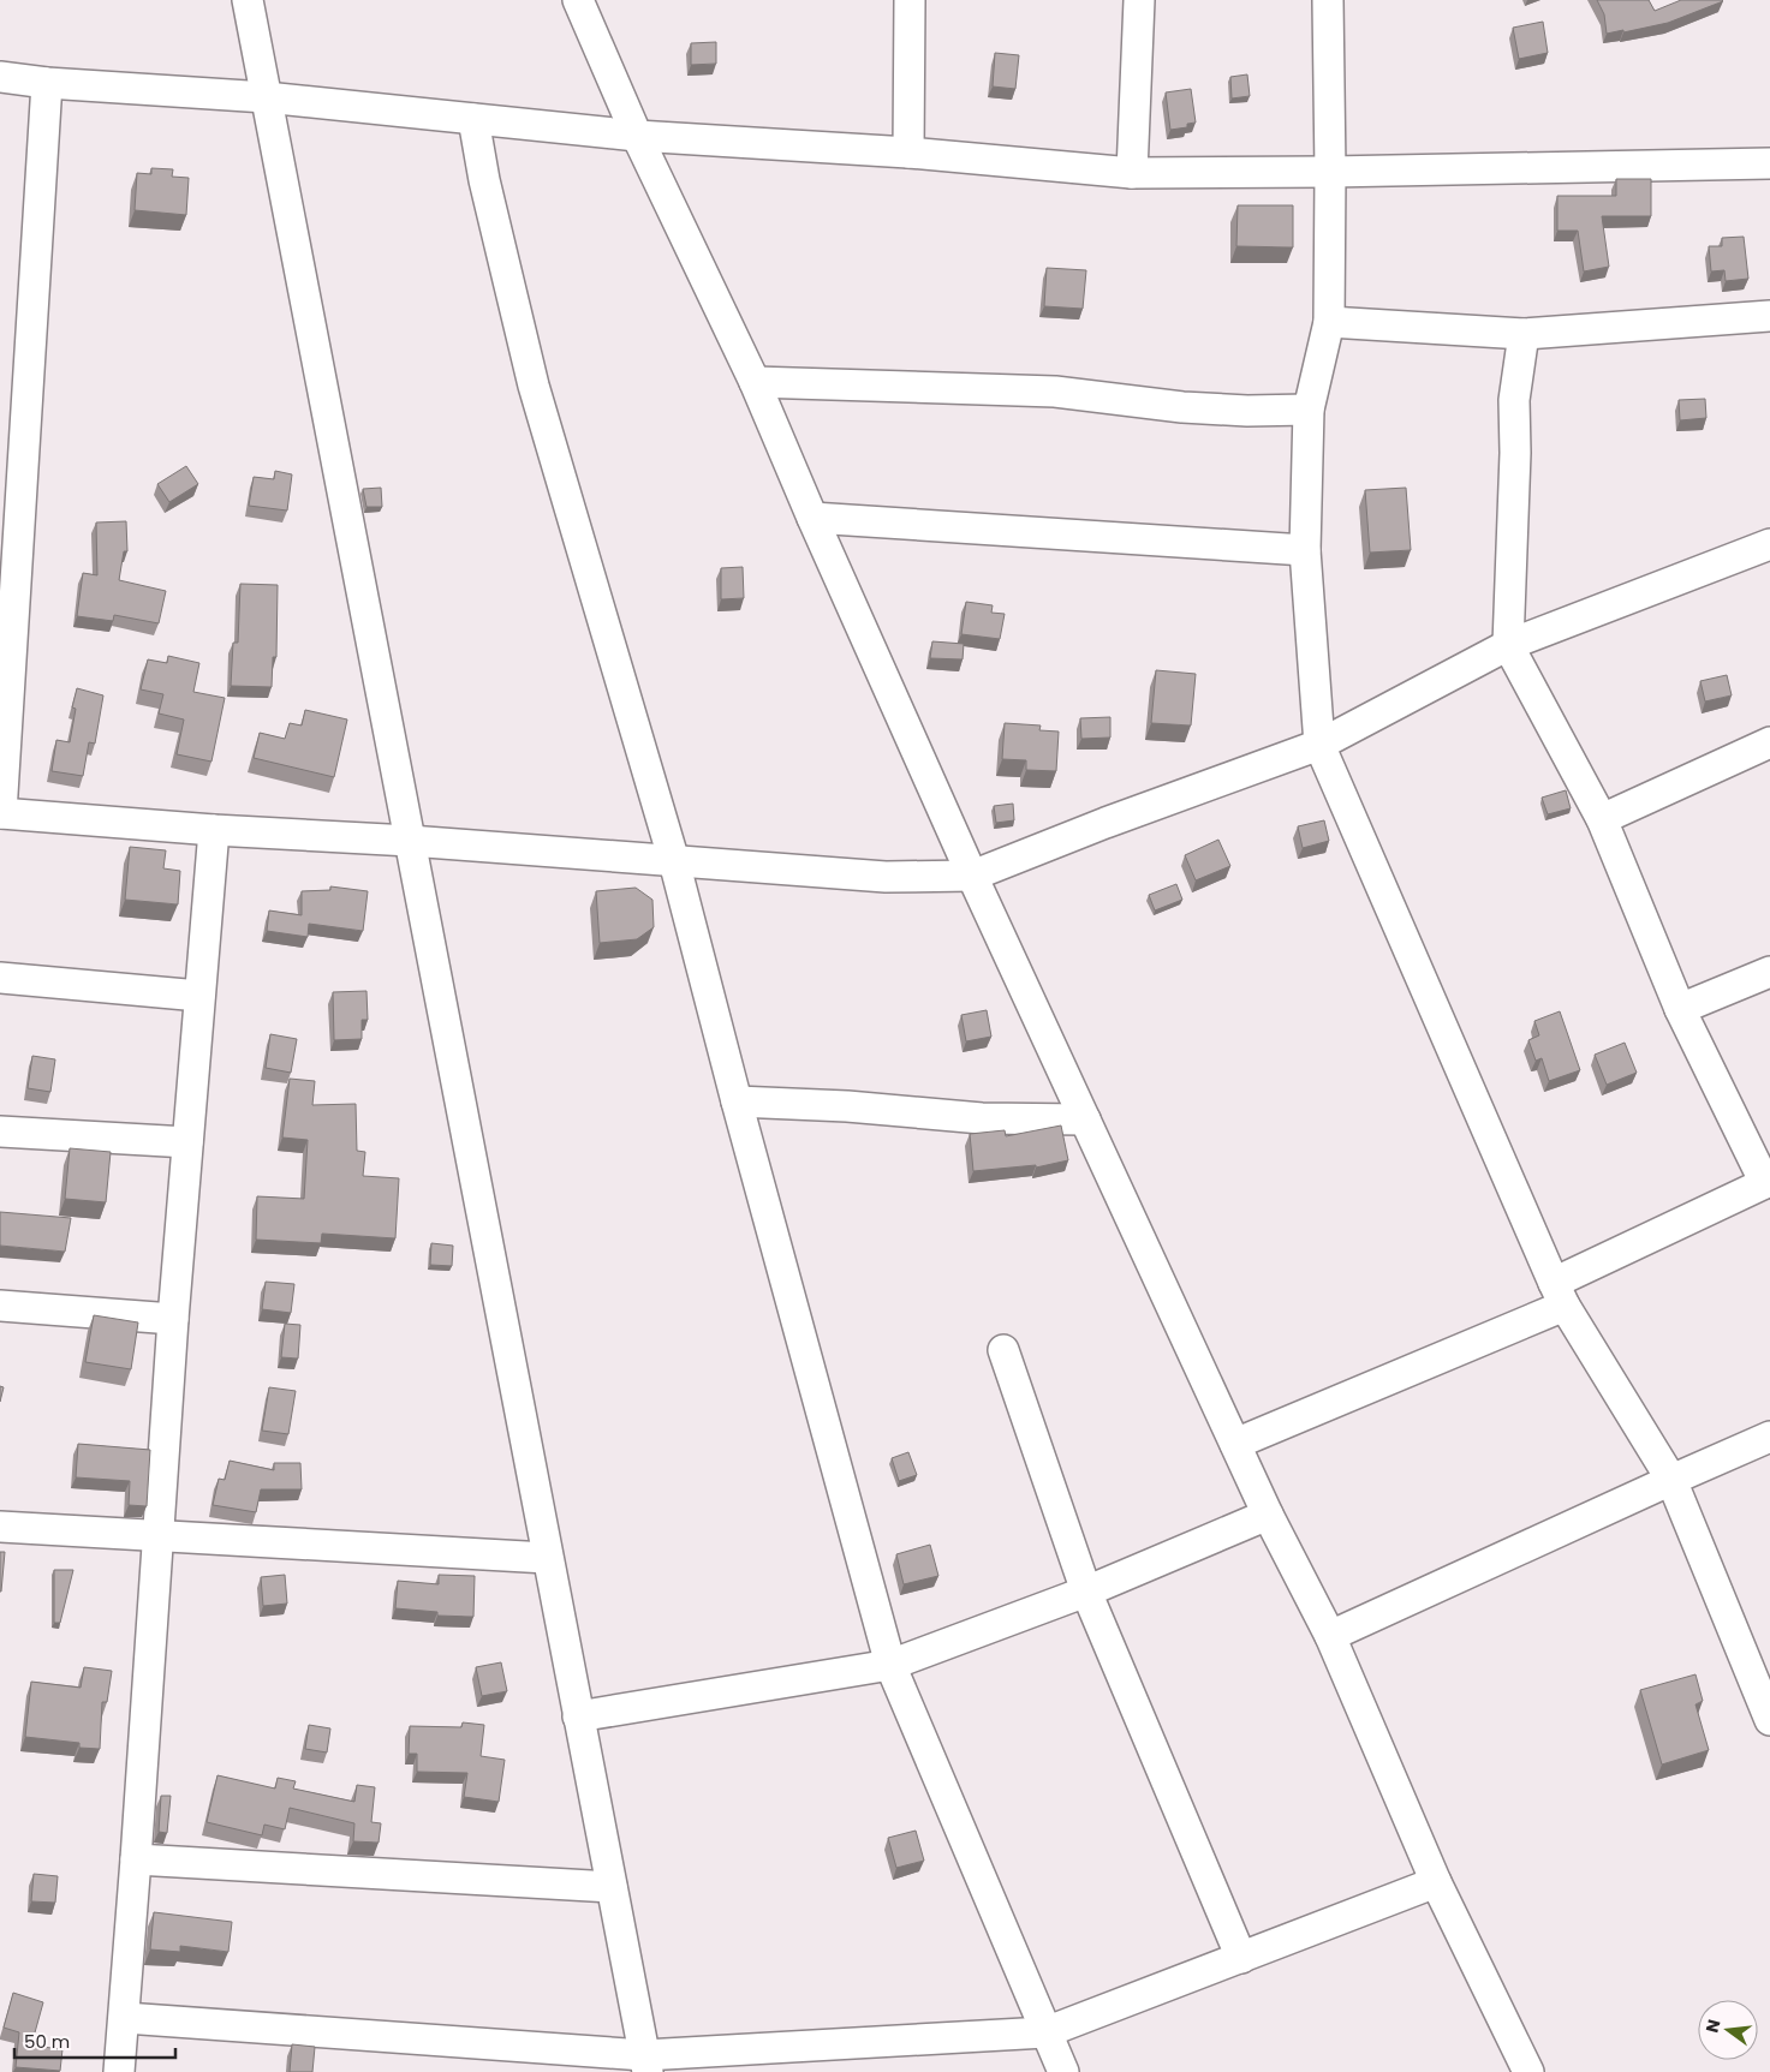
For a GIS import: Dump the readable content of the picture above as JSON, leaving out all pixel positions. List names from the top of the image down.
{
  "scale_bar": "50 m",
  "north": "left"
}
